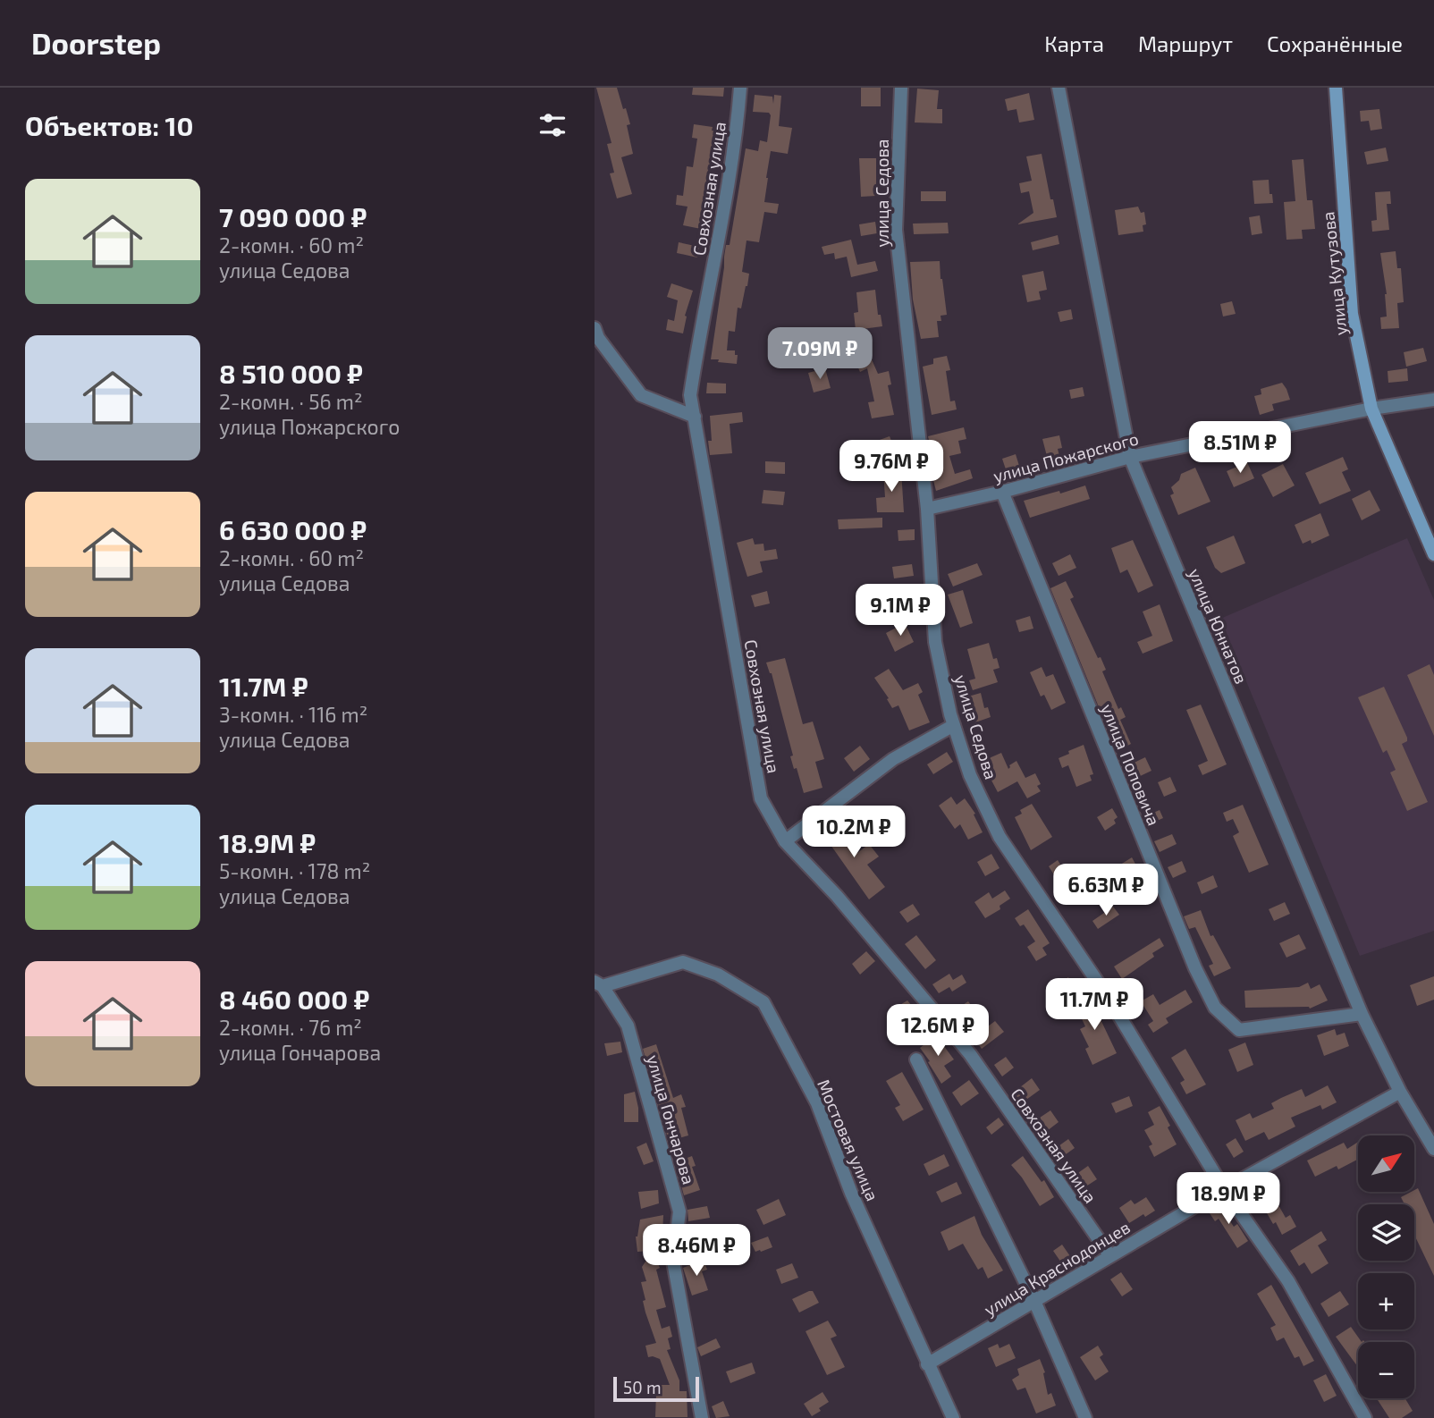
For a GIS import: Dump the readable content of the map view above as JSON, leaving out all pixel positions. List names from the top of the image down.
{
  "streets": {
    "main road": ["улица Кутузова"],
    "street": [
      "Совхозная улица",
      "улица Седова",
      "улица Пожарского",
      "улица Юннатов",
      "улица Поповича",
      "улица Гончарова",
      "Мостовая улица",
      "улица Краснодонцев"
    ]
  },
  "crossings": [
    ["Совхозная улица", "улица Краснодонцев"],
    ["улица Седова", "улица Пожарского"],
    ["улица Седова", "улица Краснодонцев"],
    ["улица Кутузова", "улица Пожарского"],
    ["улица Пожарского", "улица Юннатов"],
    ["улица Пожарского", "улица Поповича"],
    ["улица Юннатов", "улица Поповича"],
    ["улица Юннатов", "улица Краснодонцев"],
    ["улица Гончарова", "Мостовая улица"],
    ["Мостовая улица", "улица Краснодонцев"]
  ],
  "scale_bar": "50 m",
  "north": "top right",
  "page": {
    "header": "Doorstep",
    "nav": ["Карта", "Маршрут", "Сохранённые"],
    "heading": "Объектов: 10",
    "list": [
      {
        "name": "7 090 000 ₽",
        "note": "2-комн. · 60 m² · улица Седова"
      },
      {
        "name": "8 510 000 ₽",
        "note": "2-комн. · 56 m² · улица Пожарского"
      },
      {
        "name": "6 630 000 ₽",
        "note": "2-комн. · 60 m² · улица Седова"
      },
      {
        "name": "11.7M ₽",
        "note": "3-комн. · 116 m² · улица Седова"
      },
      {
        "name": "18.9M ₽",
        "note": "5-комн. · 178 m² · улица Седова"
      },
      {
        "name": "8 460 000 ₽",
        "note": "2-комн. · 76 m² · улица Гончарова"
      }
    ],
    "price": [
      "7.09M ₽",
      "8.51M ₽",
      "9.76M ₽",
      "9.1M ₽",
      "10.2M ₽",
      "6.63M ₽",
      "11.7M ₽",
      "12.6M ₽",
      "18.9M ₽",
      "8.46M ₽"
    ],
    "map_buttons": ["+", "−"],
    "scale": "50 m"
  }
}
